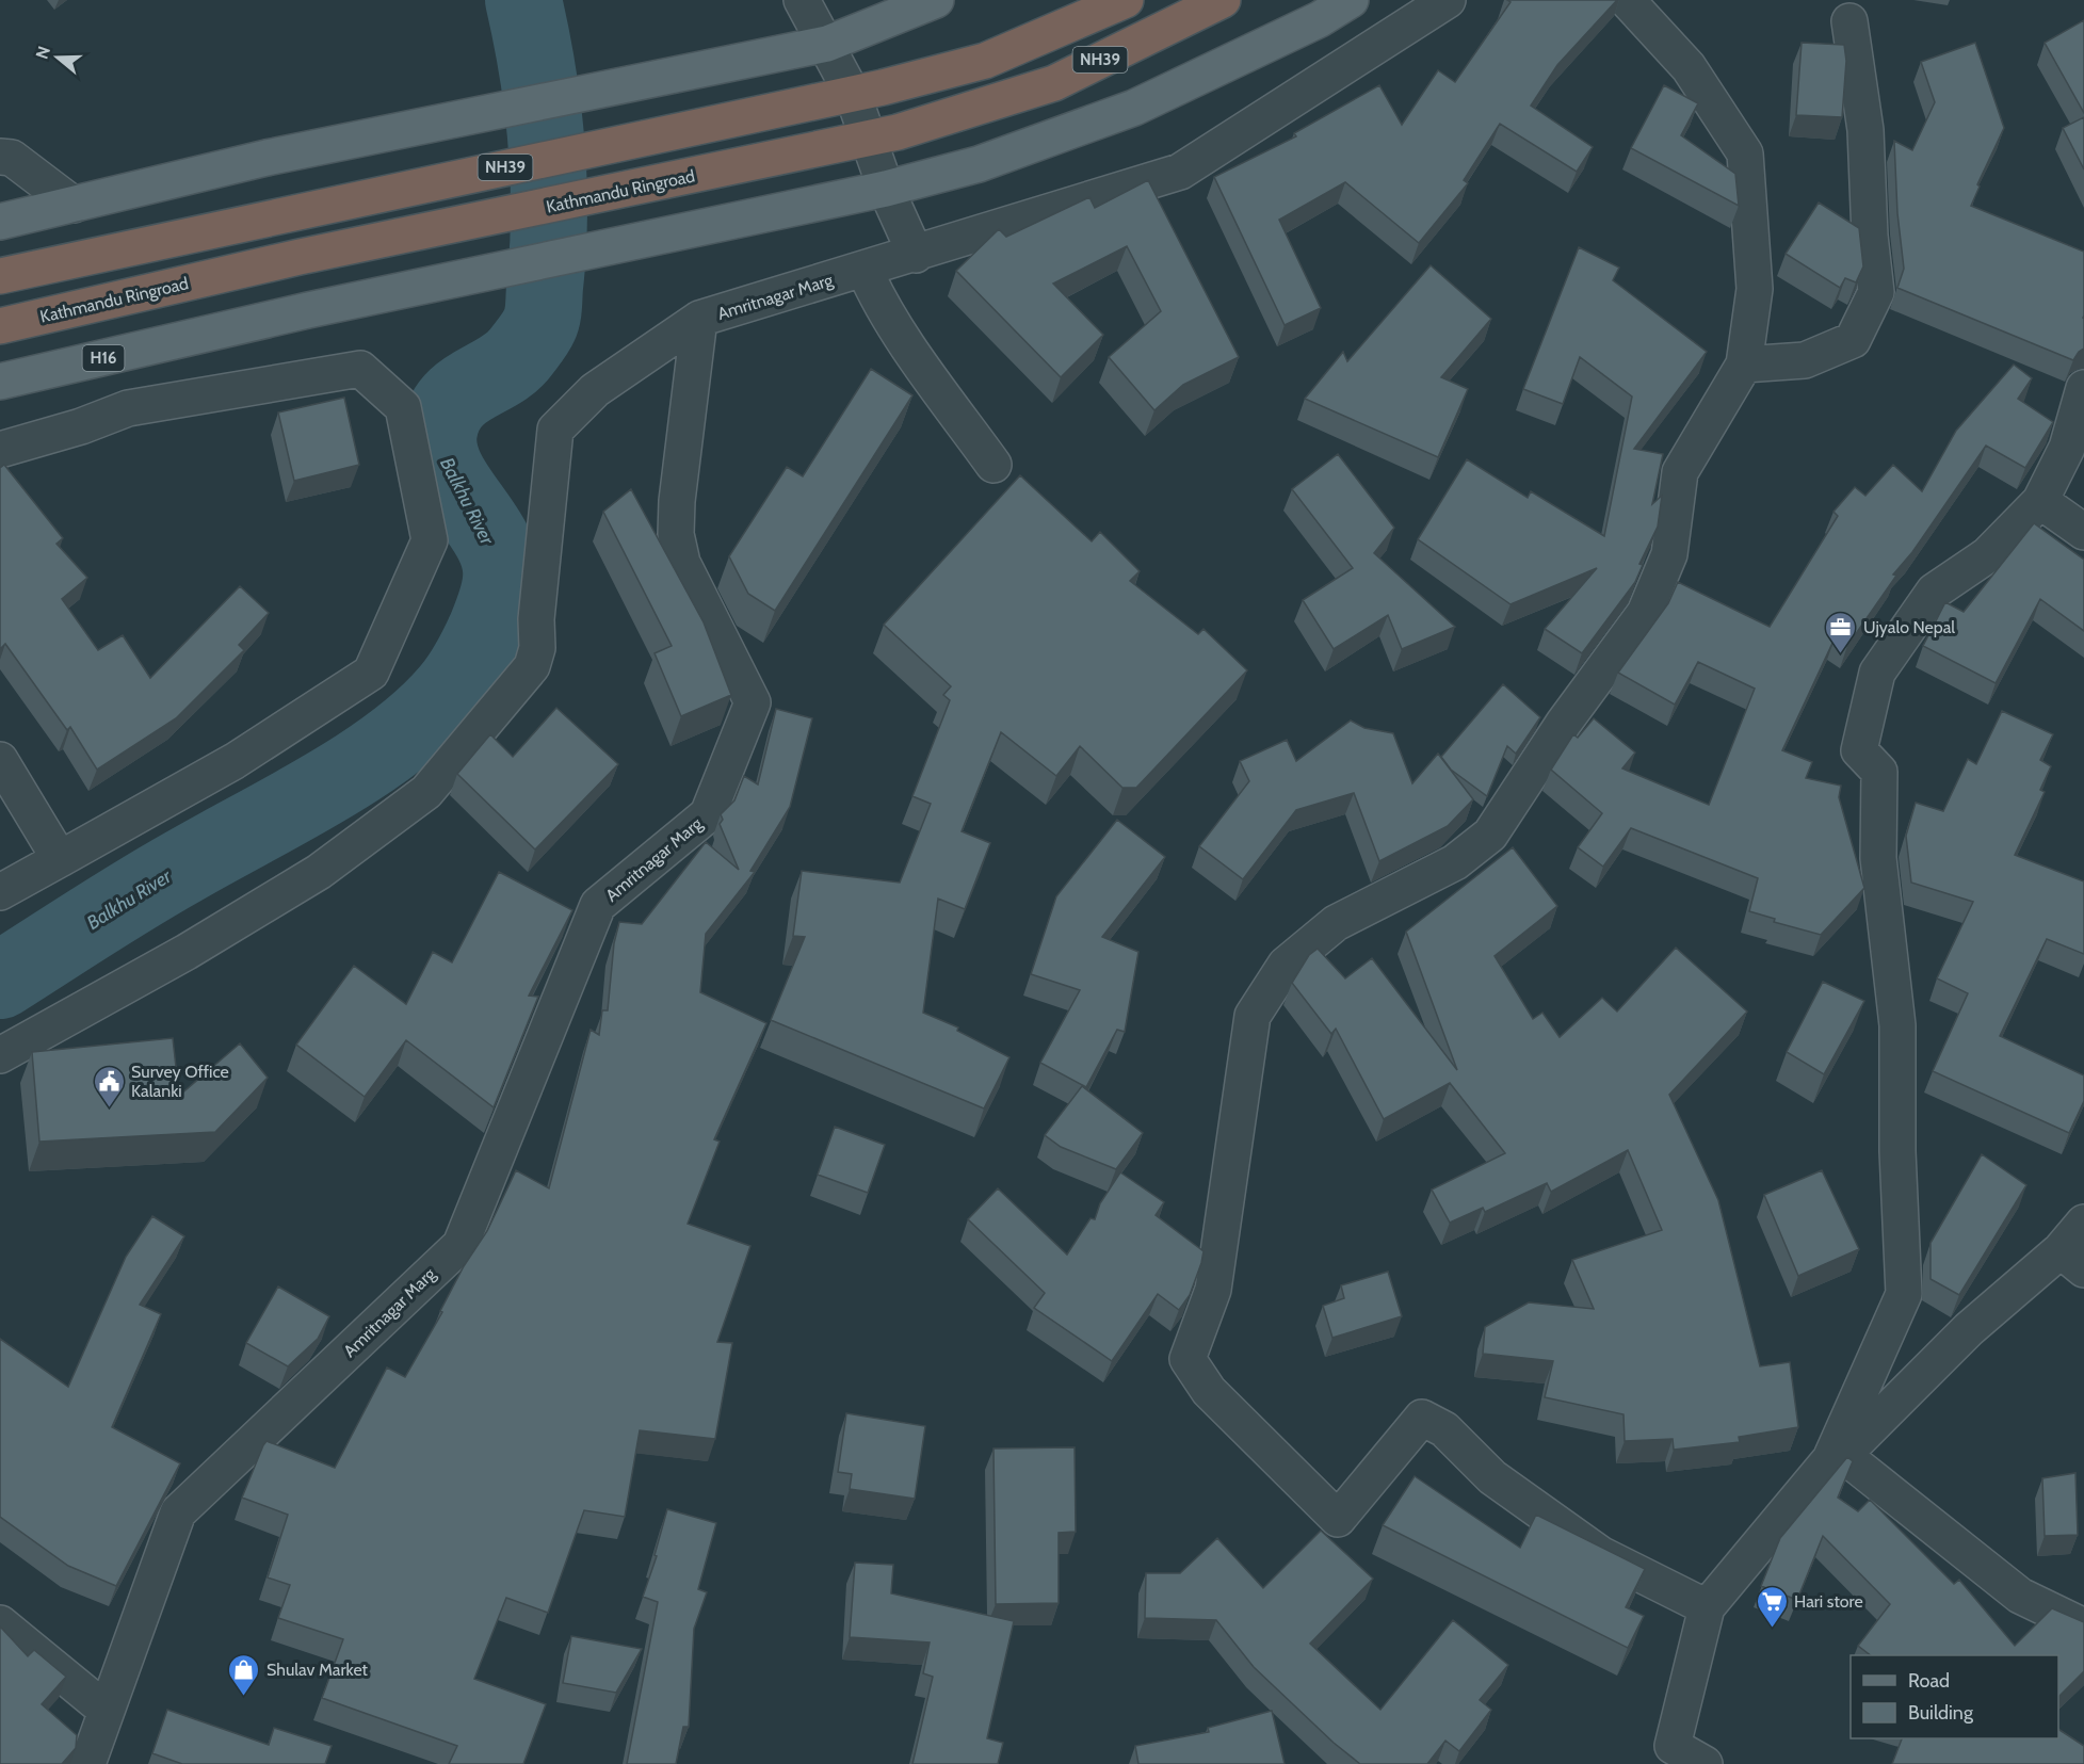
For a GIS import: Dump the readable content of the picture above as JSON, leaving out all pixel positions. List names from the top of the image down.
{
  "streets": {
    "highway": ["NH39", "Kathmandu Ringroad"],
    "main road": ["H16"],
    "street": ["Amritnagar Marg"]
  },
  "water": ["Balkhu River"],
  "places": {
    "office": ["Ujyalo Nepal"],
    "public building": ["Survey Office Kalanki"],
    "supermarket": ["Hari store"],
    "shop": ["Shulav Market"]
  },
  "legend": ["Road", "Building"],
  "north": "left"
}
